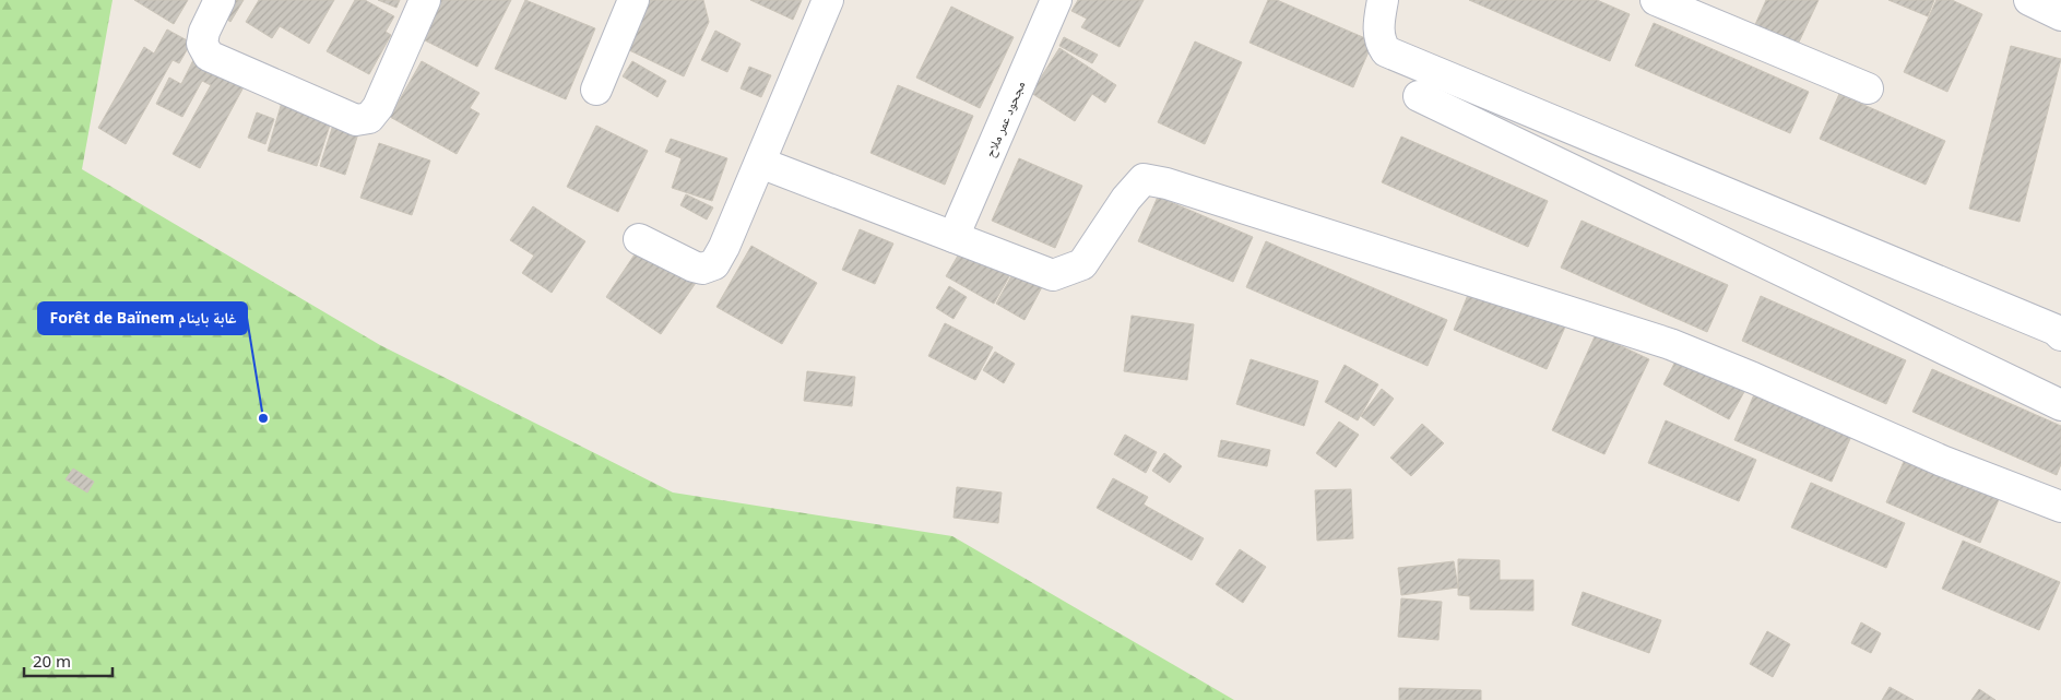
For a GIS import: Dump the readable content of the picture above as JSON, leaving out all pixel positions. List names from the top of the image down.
{
  "streets": {
    "street": ["مجحود عمر ملاح"]
  },
  "places": ["Forêt de Baïnem غابة باينام"],
  "scale_bar": "20 m"
}
